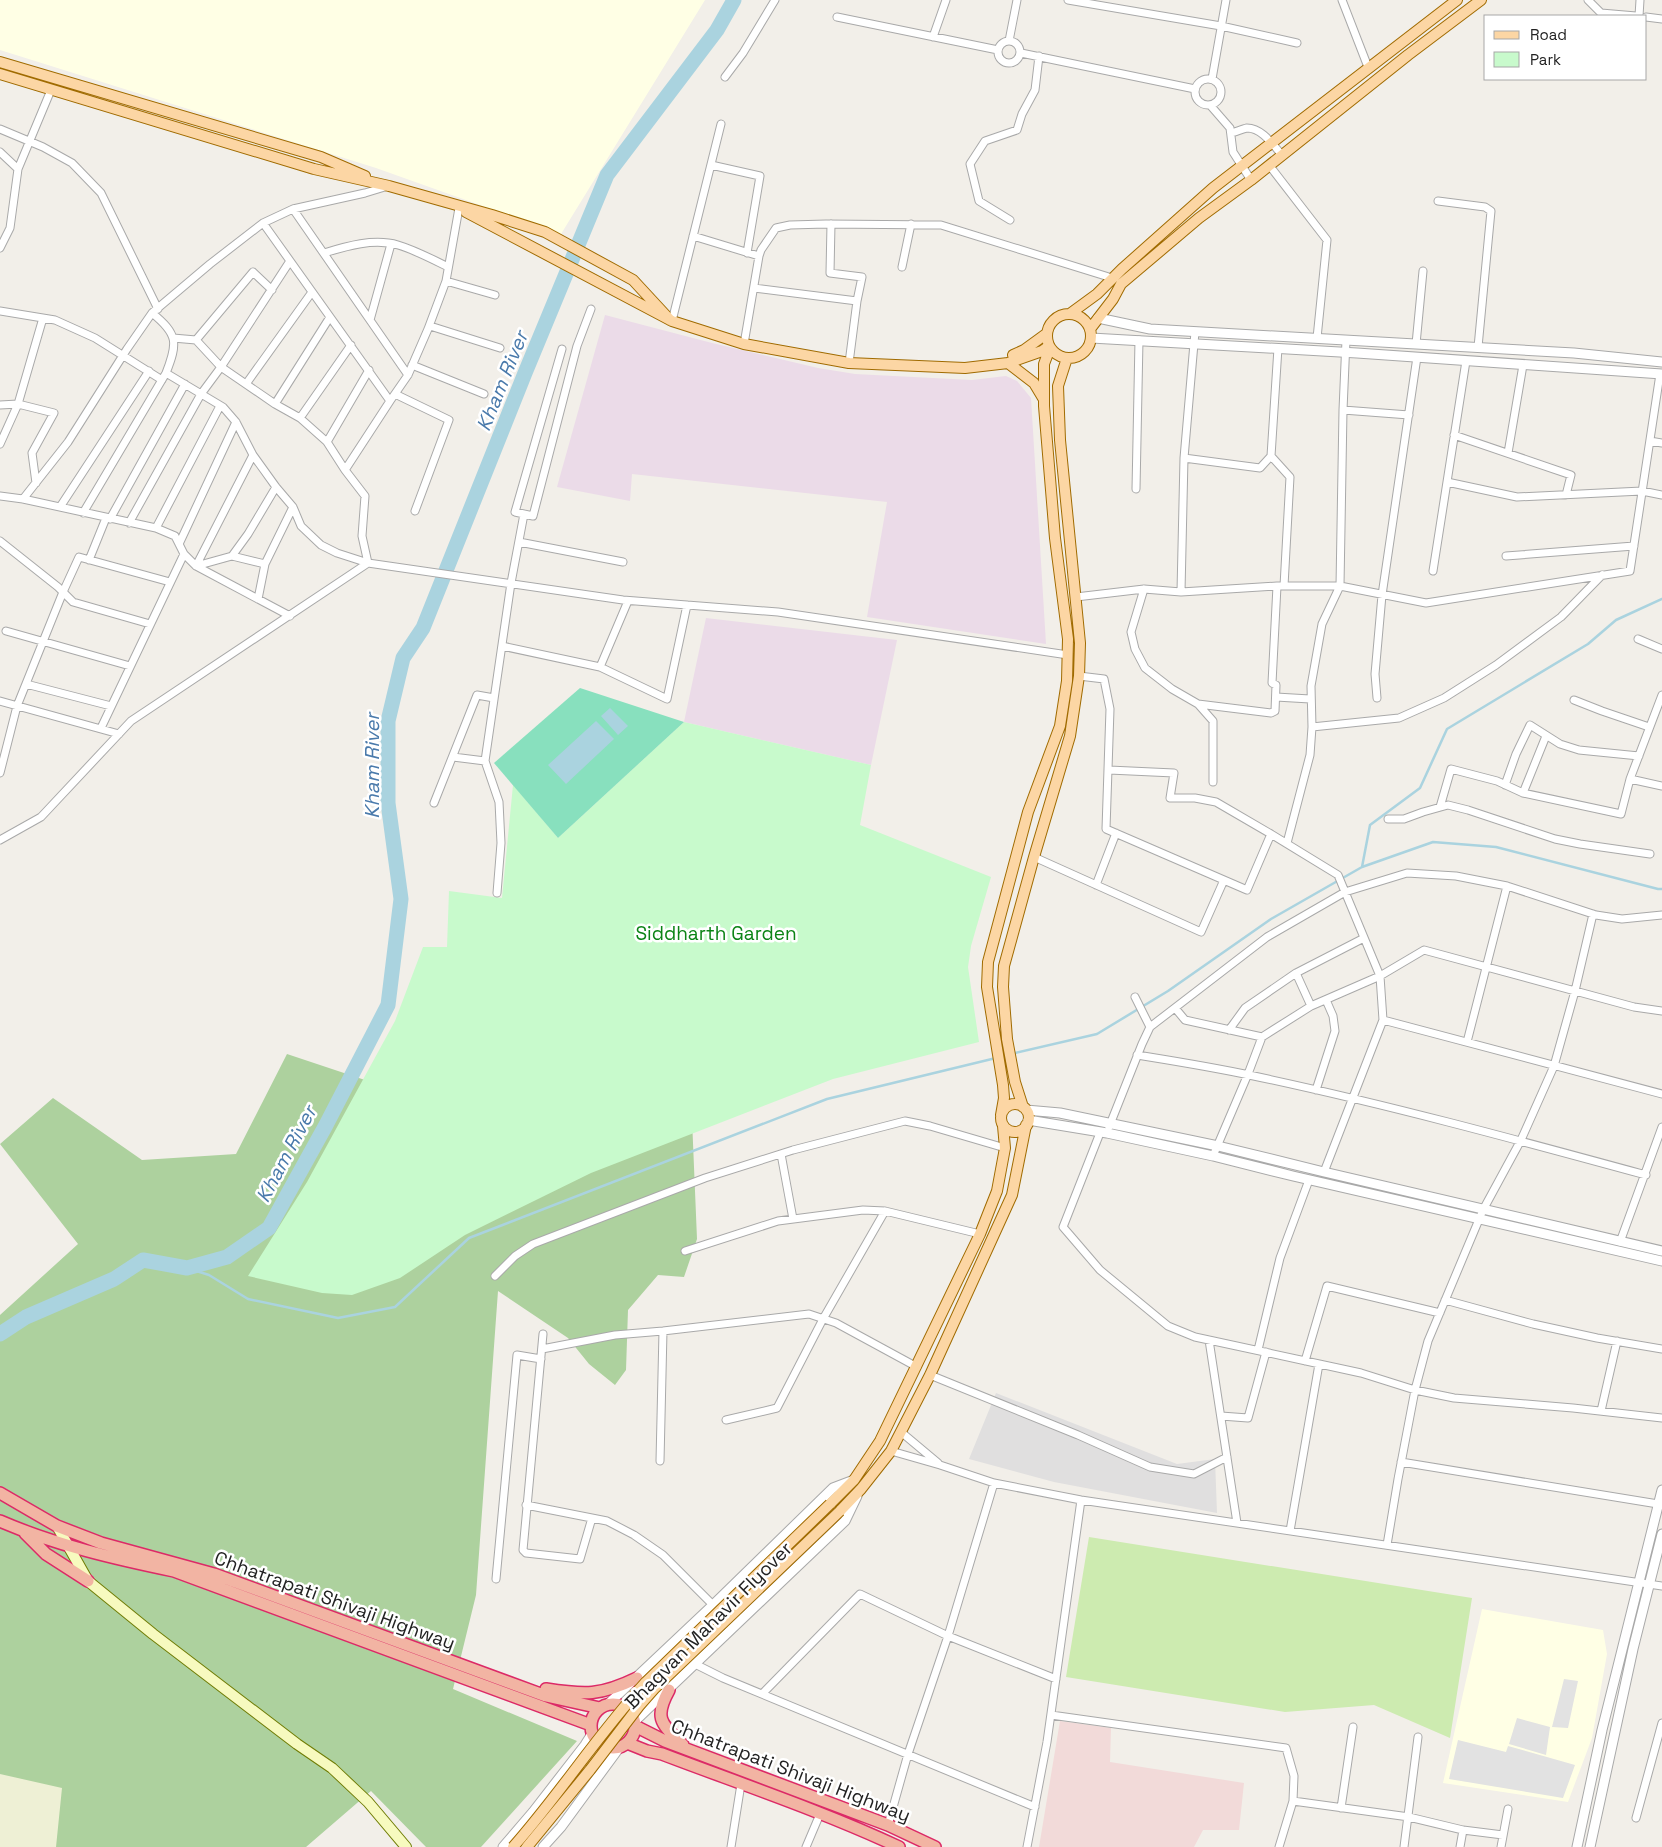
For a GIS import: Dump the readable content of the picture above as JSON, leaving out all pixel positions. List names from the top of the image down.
{
  "streets": {
    "highway": ["Chhatrapati Shivaji Highway"],
    "main road": ["Bhagvan Mahavir Flyover"]
  },
  "water": ["Kham River"],
  "parks": ["Siddharth Garden"],
  "legend": ["Road", "Park"]
}
